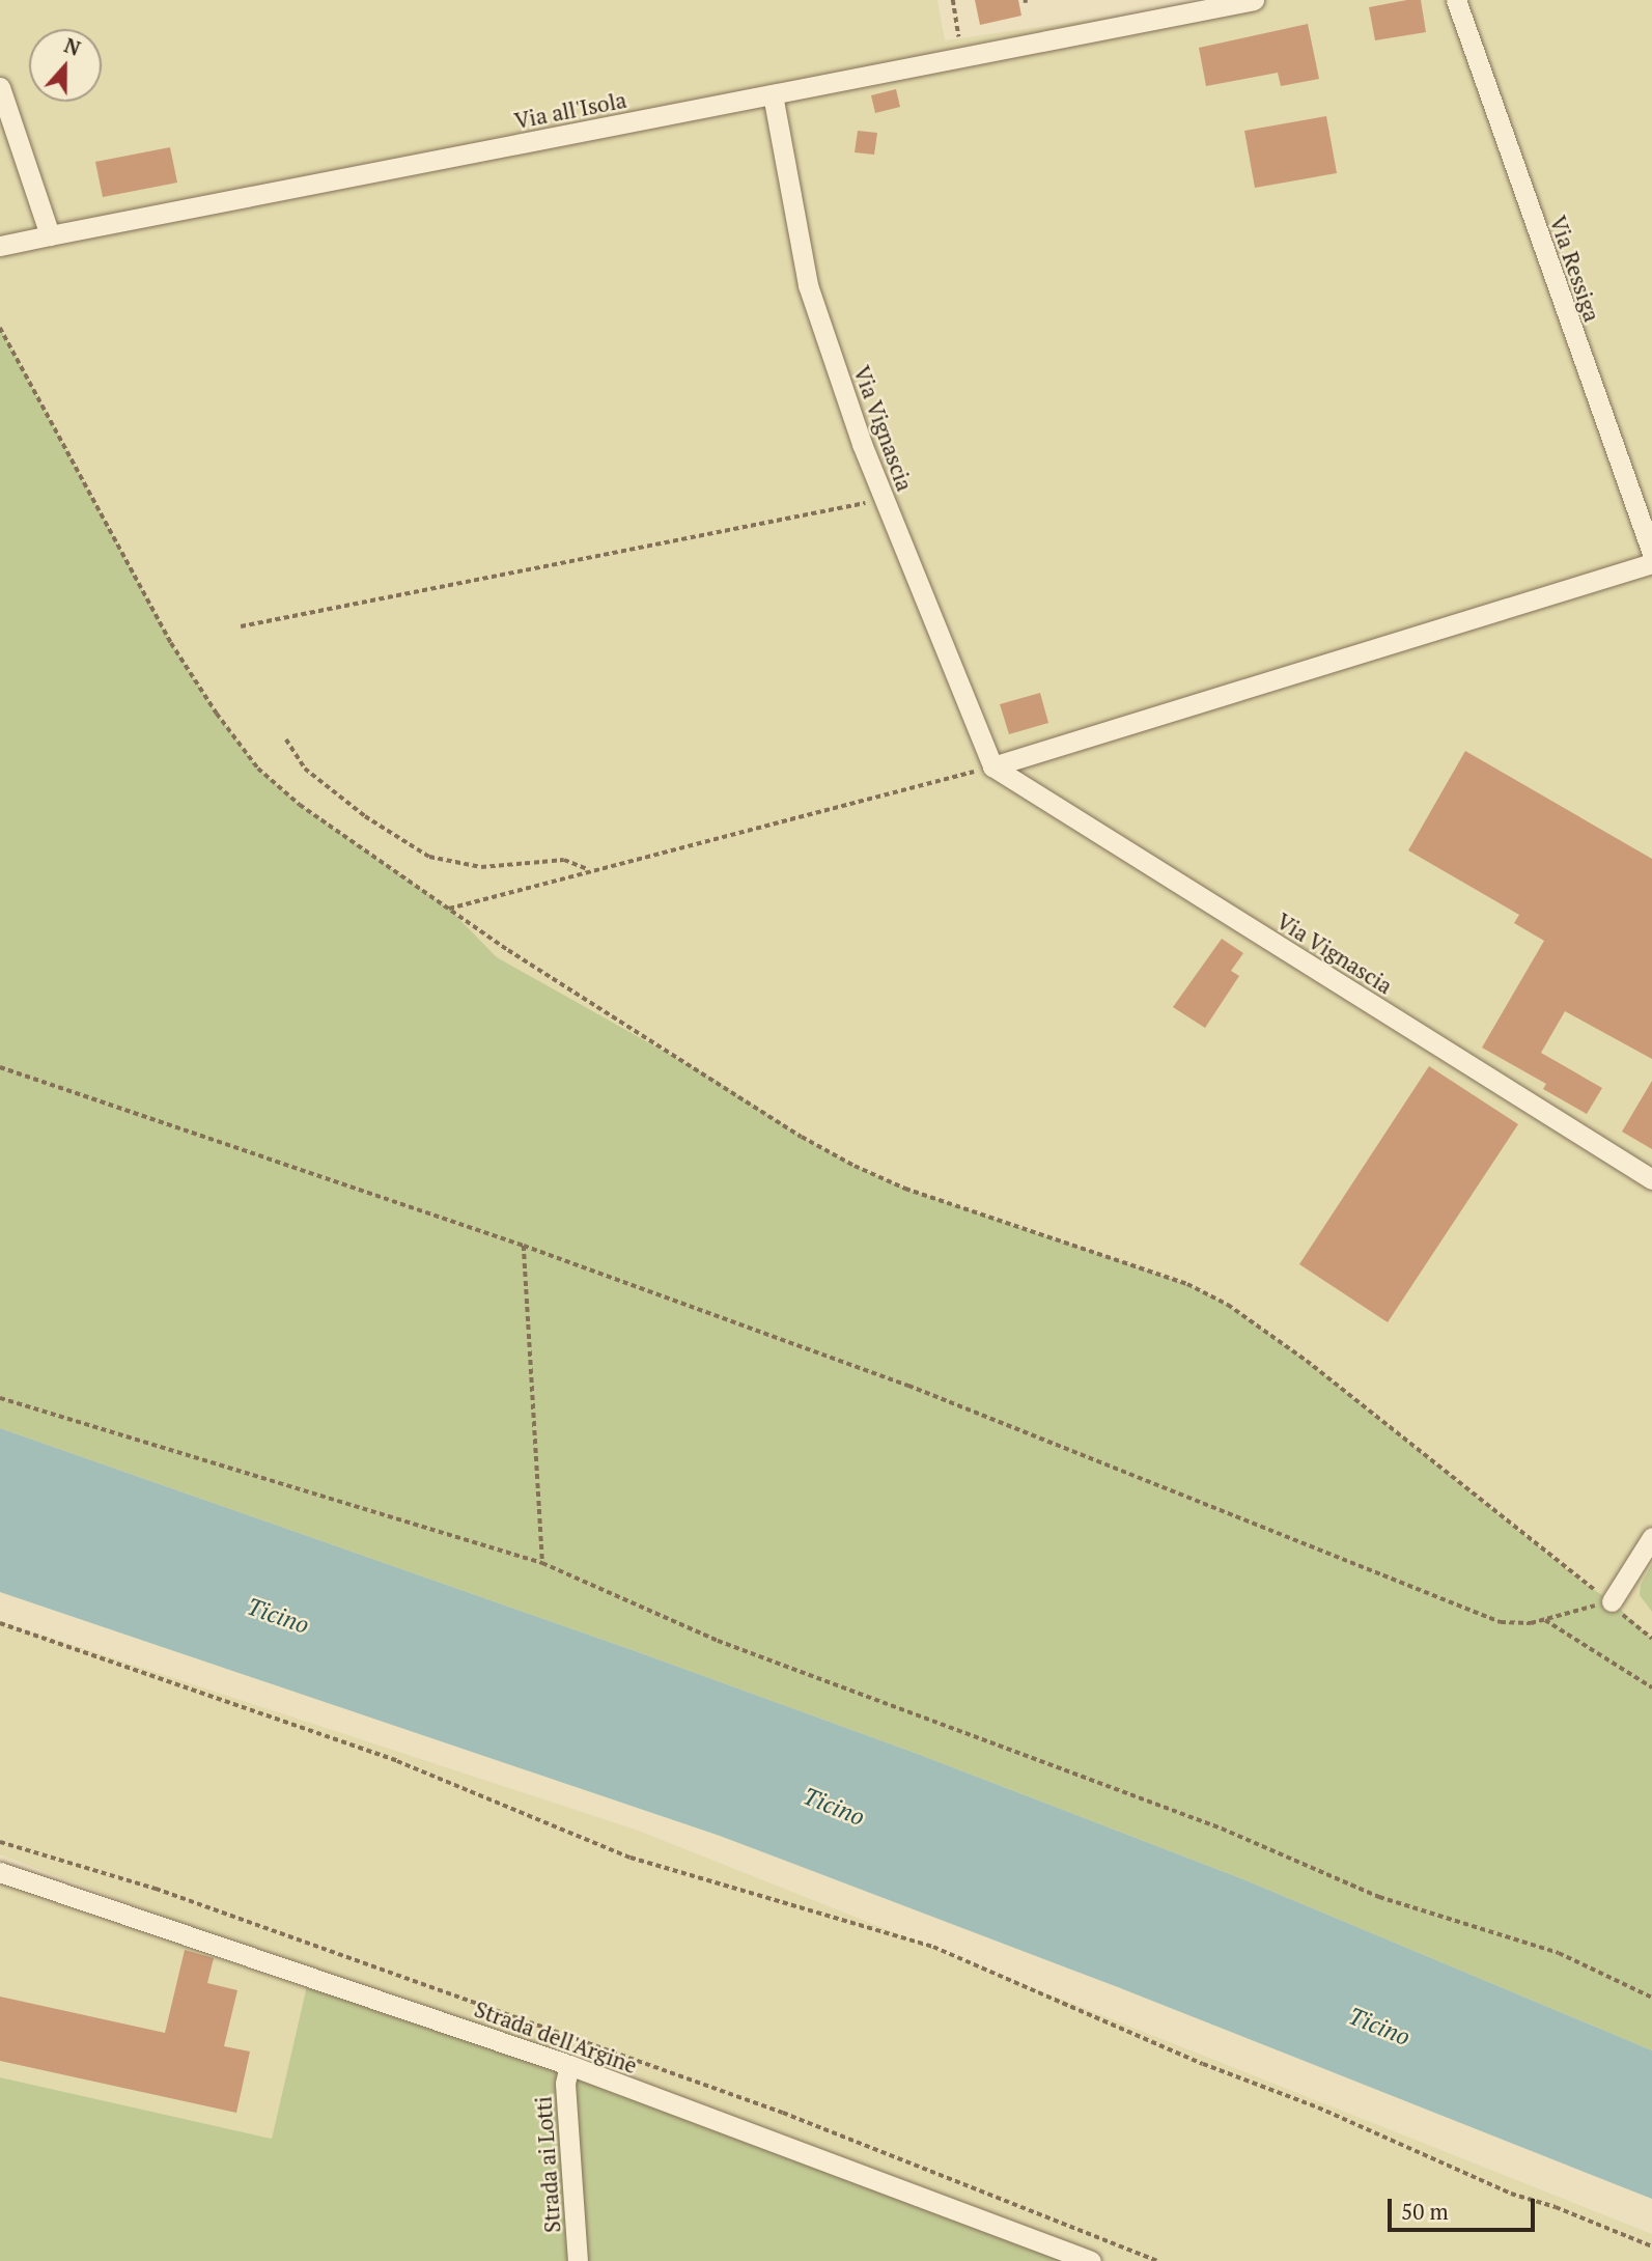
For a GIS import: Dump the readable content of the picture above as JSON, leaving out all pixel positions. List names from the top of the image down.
{
  "streets": {
    "street": [
      "Via all'Isola",
      "Via Ressiga",
      "Via Vignascia",
      "Strada dell'Argine",
      "Strada ai Lotti"
    ]
  },
  "crossings": [
    ["Via all'Isola", "Via Vignascia"],
    ["Strada dell'Argine", "Strada ai Lotti"]
  ],
  "water": ["Ticino"],
  "scale_bar": "50 m",
  "north": "top"
}
